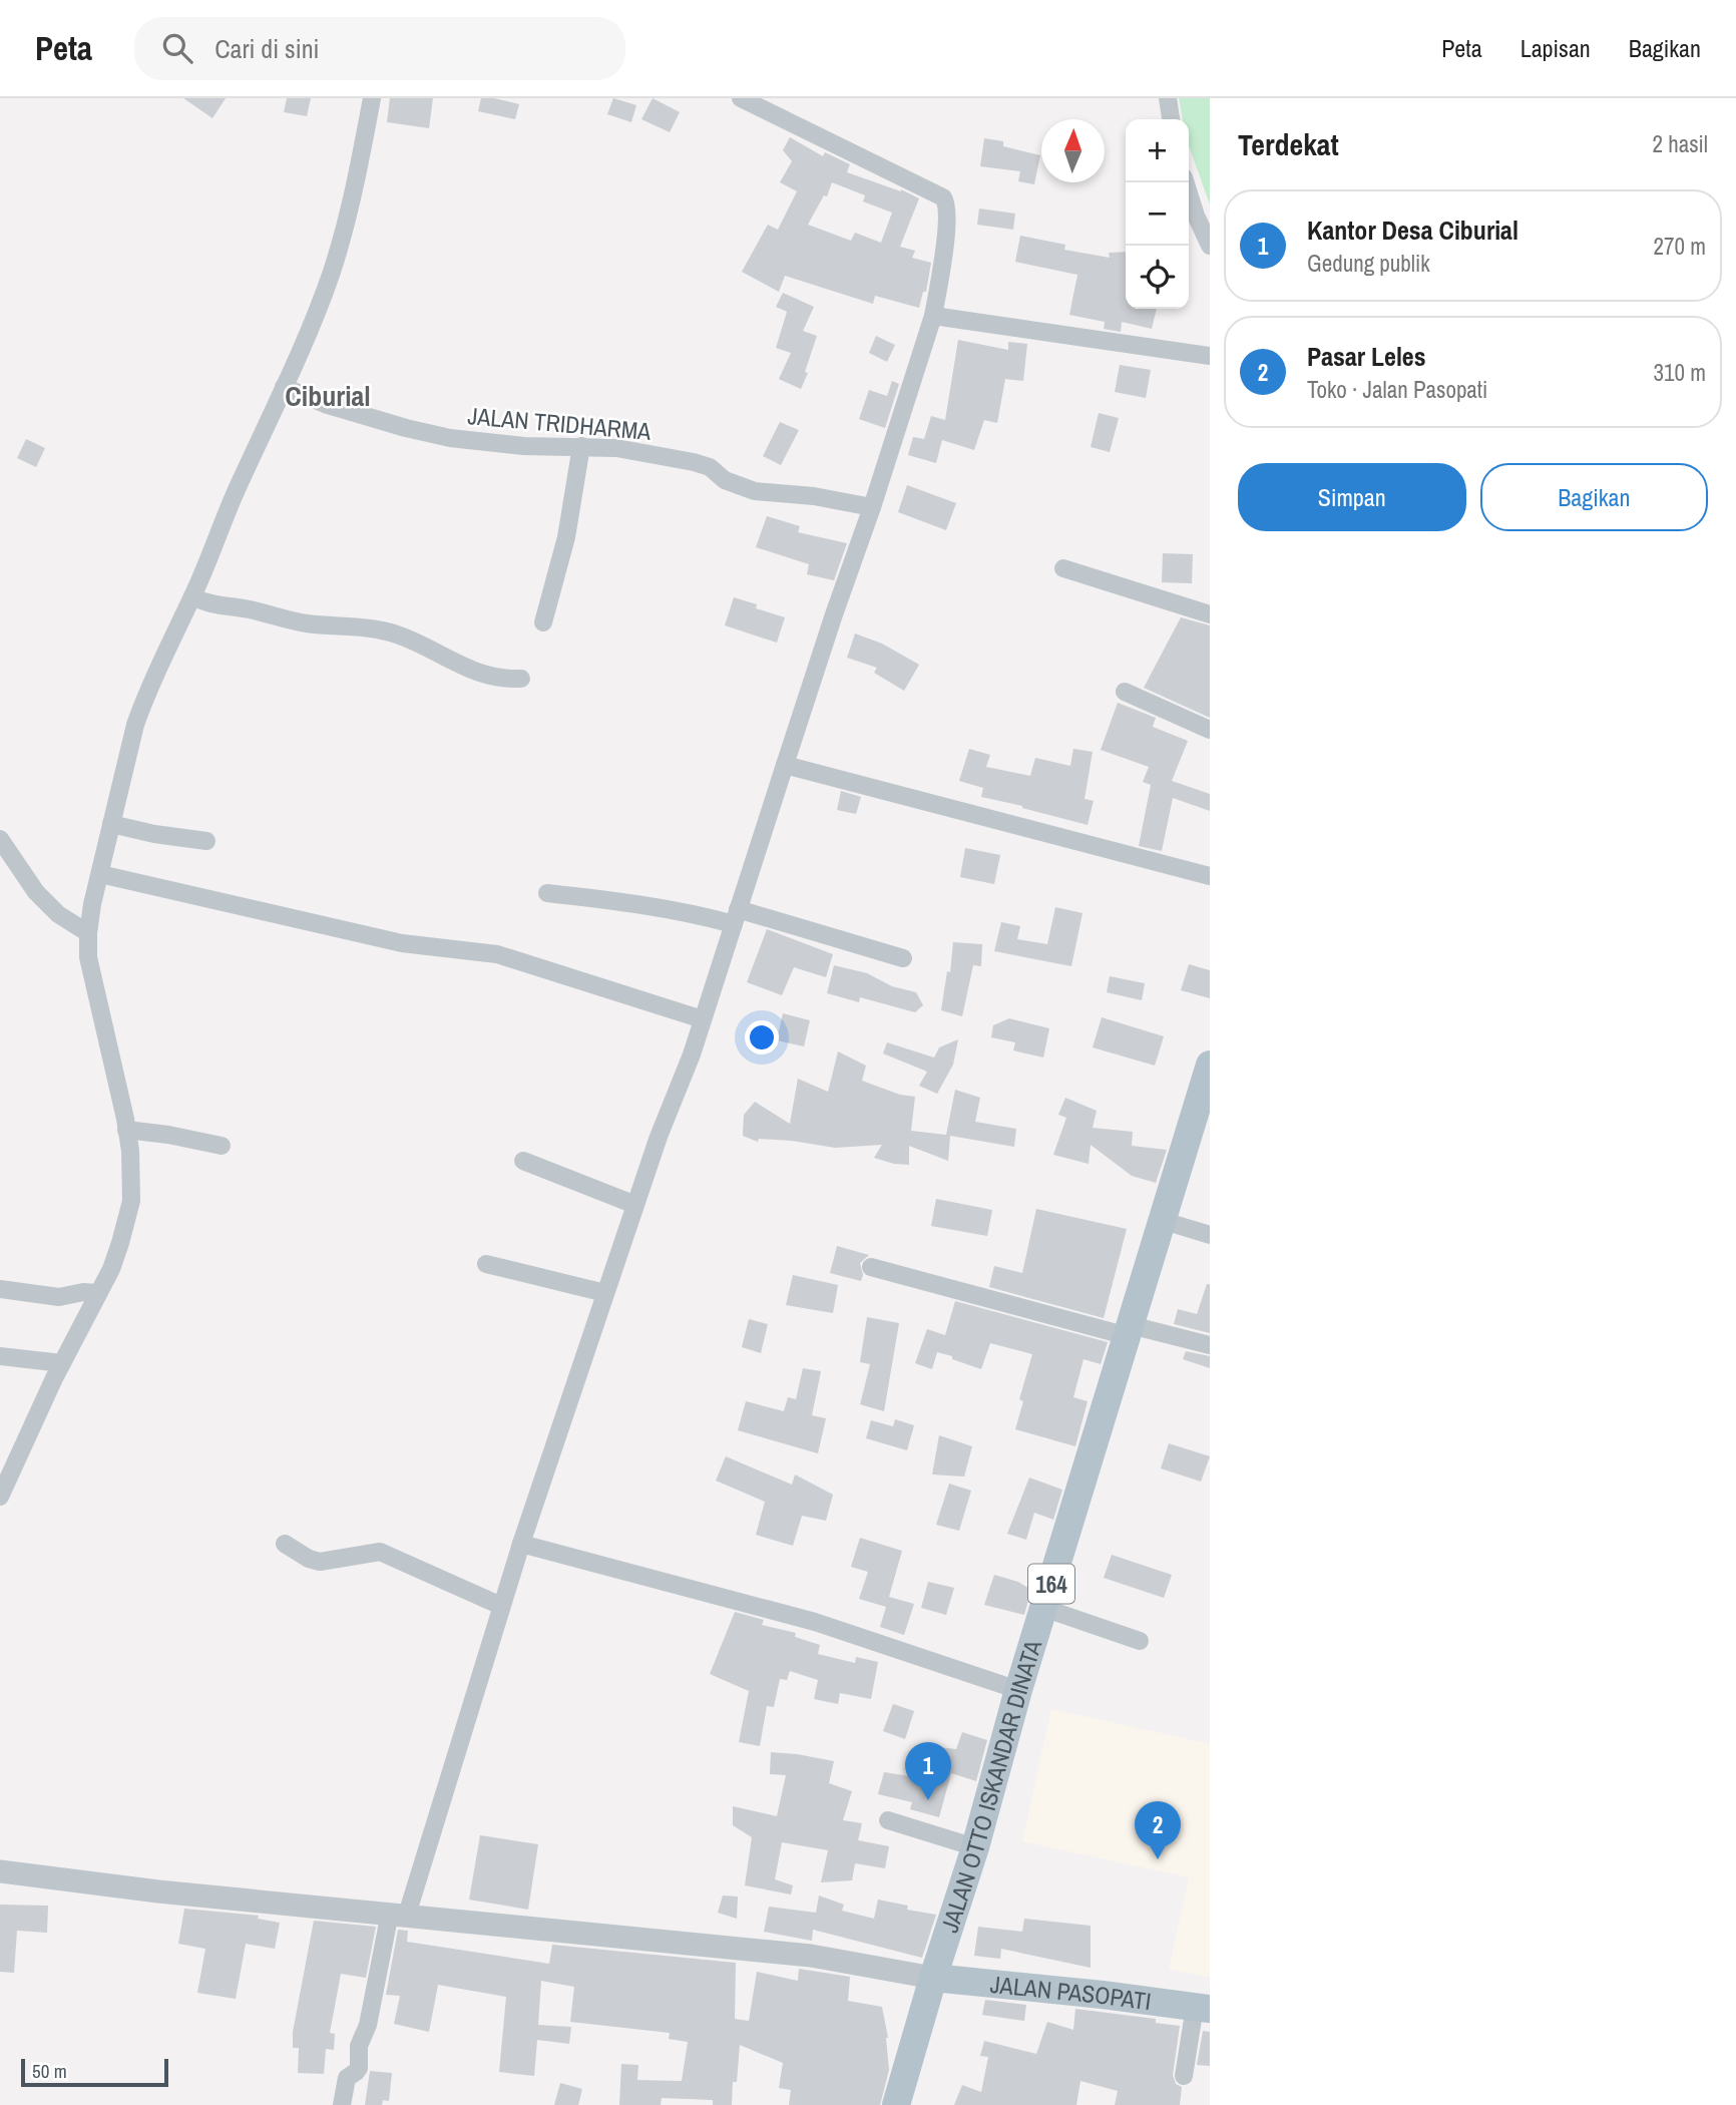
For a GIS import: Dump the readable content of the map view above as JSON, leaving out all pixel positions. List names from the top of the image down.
{
  "streets": {
    "main road": ["164", "JALAN OTTO ISKANDAR DINATA", "JALAN PASOPATI"],
    "street": ["JALAN TRIDHARMA"]
  },
  "crossings": [
    ["JALAN OTTO ISKANDAR DINATA", "JALAN PASOPATI"]
  ],
  "districts": ["Ciburial"],
  "scale_bar": "50 m",
  "north": "top",
  "page": {
    "header": "Peta",
    "search": "Cari di sini",
    "nav": ["Peta", "Lapisan", "Bagikan"],
    "heading": ["Terdekat", "2 hasil"],
    "map_buttons": ["+", "−"],
    "list": [
      {
        "mark": "1",
        "name": "Kantor Desa Ciburial",
        "note": "Gedung publik",
        "value": "270 m"
      },
      {
        "mark": "2",
        "name": "Pasar Leles",
        "note": "Toko · Jalan Pasopati",
        "value": "310 m"
      }
    ],
    "buttons": ["Simpan", "Bagikan"],
    "pins": ["1", "2"],
    "scale": "50 m"
  }
}
